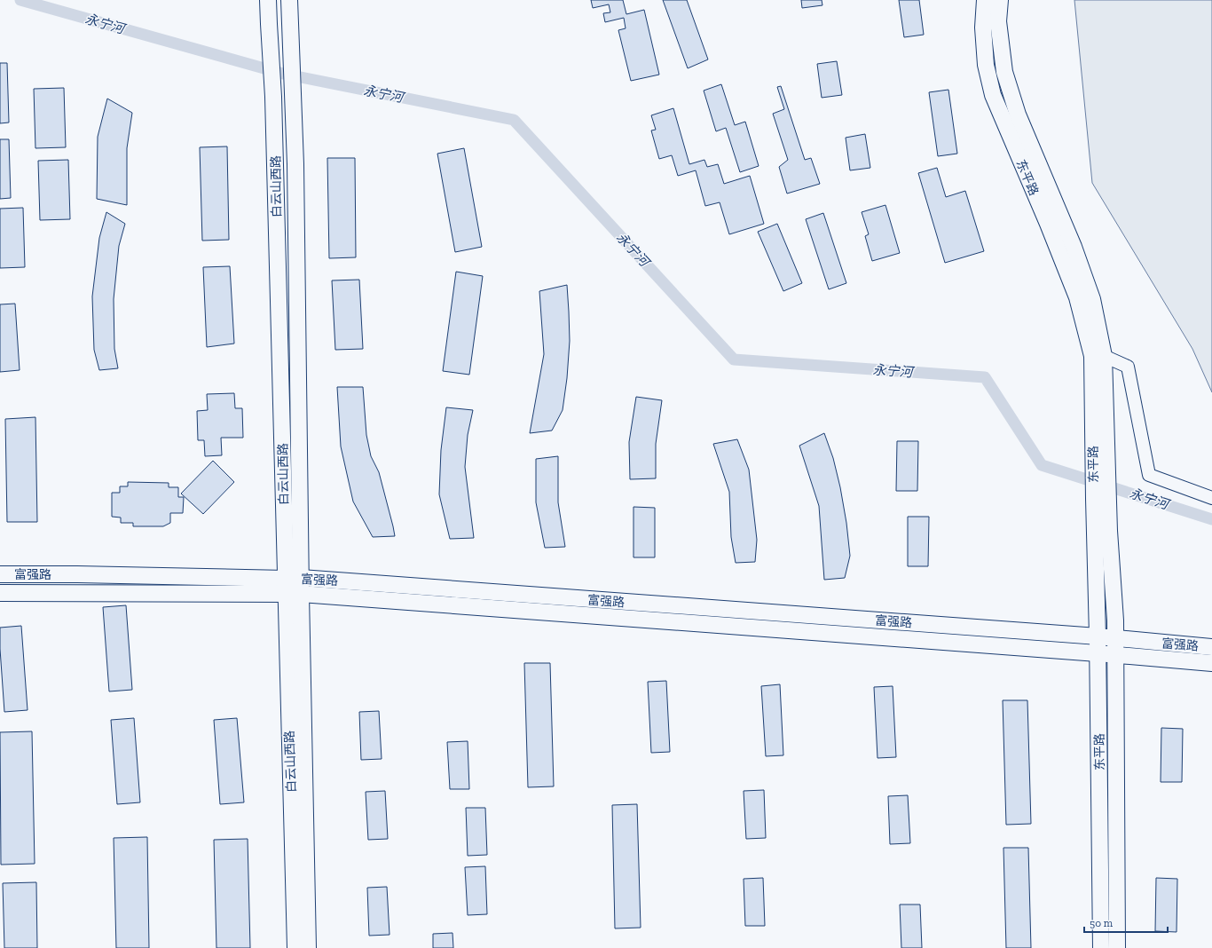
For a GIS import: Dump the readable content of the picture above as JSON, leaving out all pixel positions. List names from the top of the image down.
{
  "streets": {
    "main road": ["东平路", "白云山西路", "富强路"]
  },
  "crossings": [
    ["东平路", "富强路"],
    ["白云山西路", "富强路"]
  ],
  "water": ["永宁河"],
  "scale_bar": "50 m"
}
